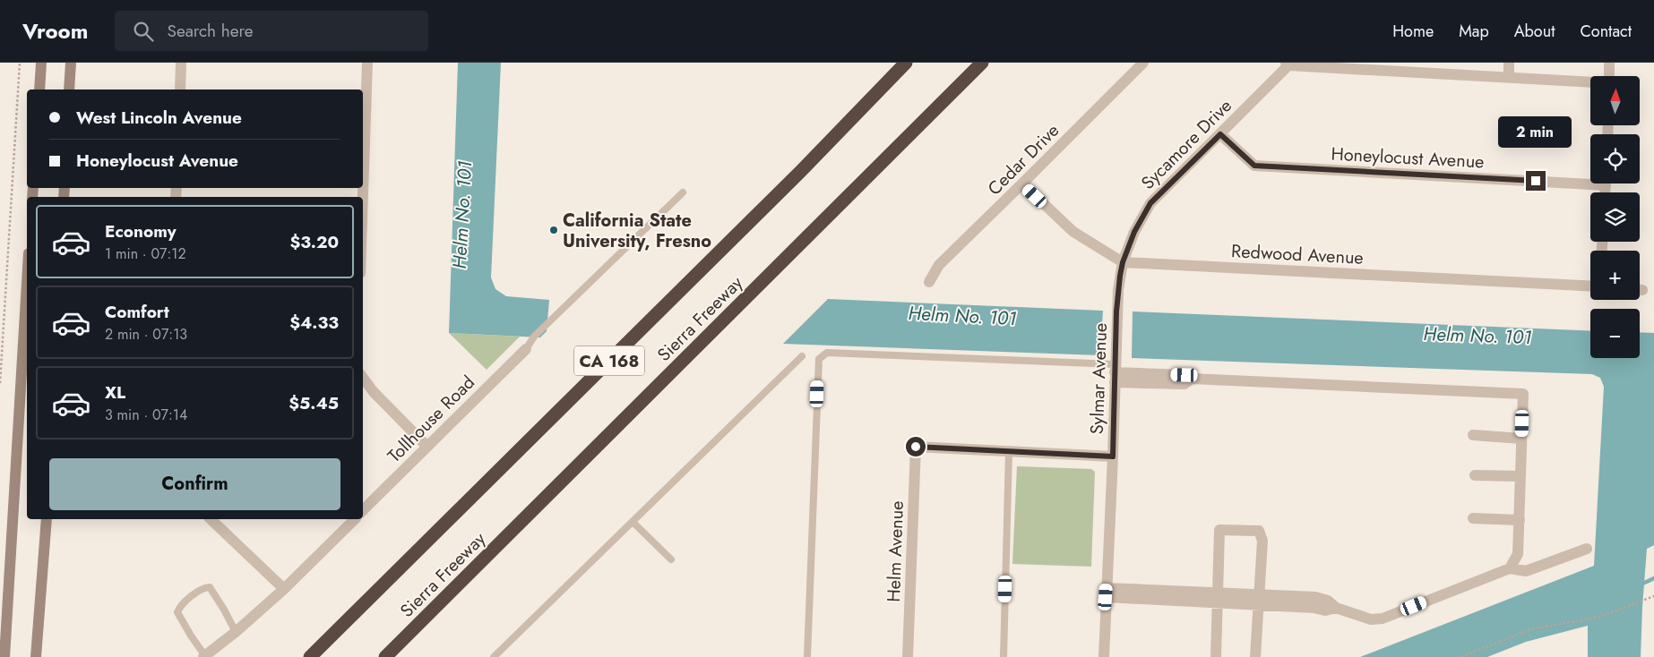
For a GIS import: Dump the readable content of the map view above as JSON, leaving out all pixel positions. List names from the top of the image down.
{
  "streets": {
    "highway": ["Sierra Freeway", "CA 168"],
    "street": [
      "Sycamore Drive",
      "Honeylocust Avenue",
      "Cedar Drive",
      "Redwood Avenue",
      "Sylmar Avenue",
      "Tollhouse Road",
      "Helm Avenue"
    ]
  },
  "crossings": [
    ["Sycamore Drive", "Honeylocust Avenue"],
    ["Sycamore Drive", "Redwood Avenue"],
    ["Sycamore Drive", "Sylmar Avenue"],
    ["Cedar Drive", "Redwood Avenue"],
    ["Redwood Avenue", "Sylmar Avenue"]
  ],
  "water": ["Helm No. 101"],
  "places": ["California State University, Fresno"],
  "north": "top",
  "page": {
    "header": "Vroom",
    "search": "Search here",
    "nav": [
      "Home",
      "Map",
      "About",
      "Contact"
    ],
    "map_buttons": ["+", "−"],
    "banner": ["West Lincoln Avenue", "Honeylocust Avenue"],
    "bubble": "2 min",
    "list": [
      {
        "name": "Economy",
        "note": "1 min · 07:12",
        "value": "$3.20"
      },
      {
        "name": "Comfort",
        "note": "2 min · 07:13",
        "value": "$4.33"
      },
      {
        "name": "XL",
        "note": "3 min · 07:14",
        "value": "$5.45"
      }
    ],
    "buttons": "Confirm"
  }
}
